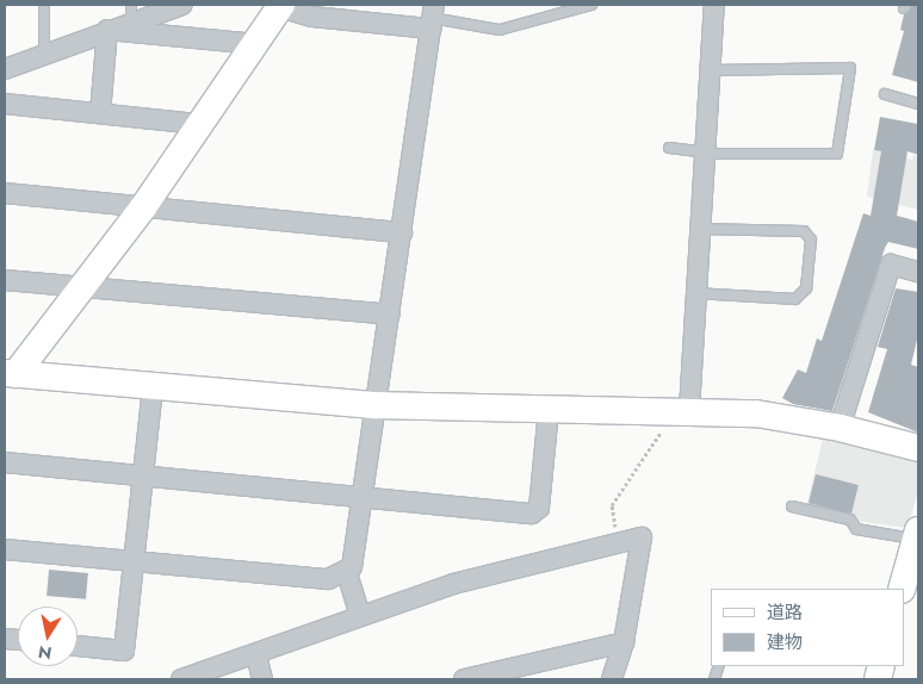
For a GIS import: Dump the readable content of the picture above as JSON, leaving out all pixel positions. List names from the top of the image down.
{
  "legend": ["道路", "建物"],
  "north": "bottom"
}
